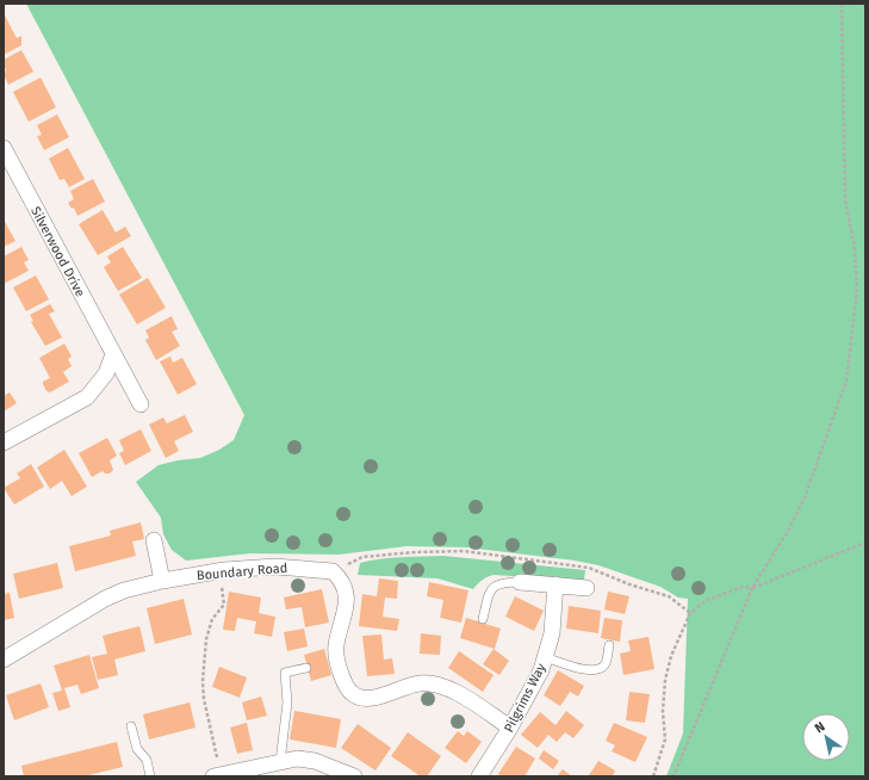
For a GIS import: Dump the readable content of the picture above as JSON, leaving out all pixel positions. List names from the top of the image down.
{
  "streets": {
    "street": ["Silverwood Drive", "Boundary Road", "Pilgrims Way"]
  },
  "crossings": [
    ["Boundary Road", "Pilgrims Way"]
  ],
  "north": "top left"
}
